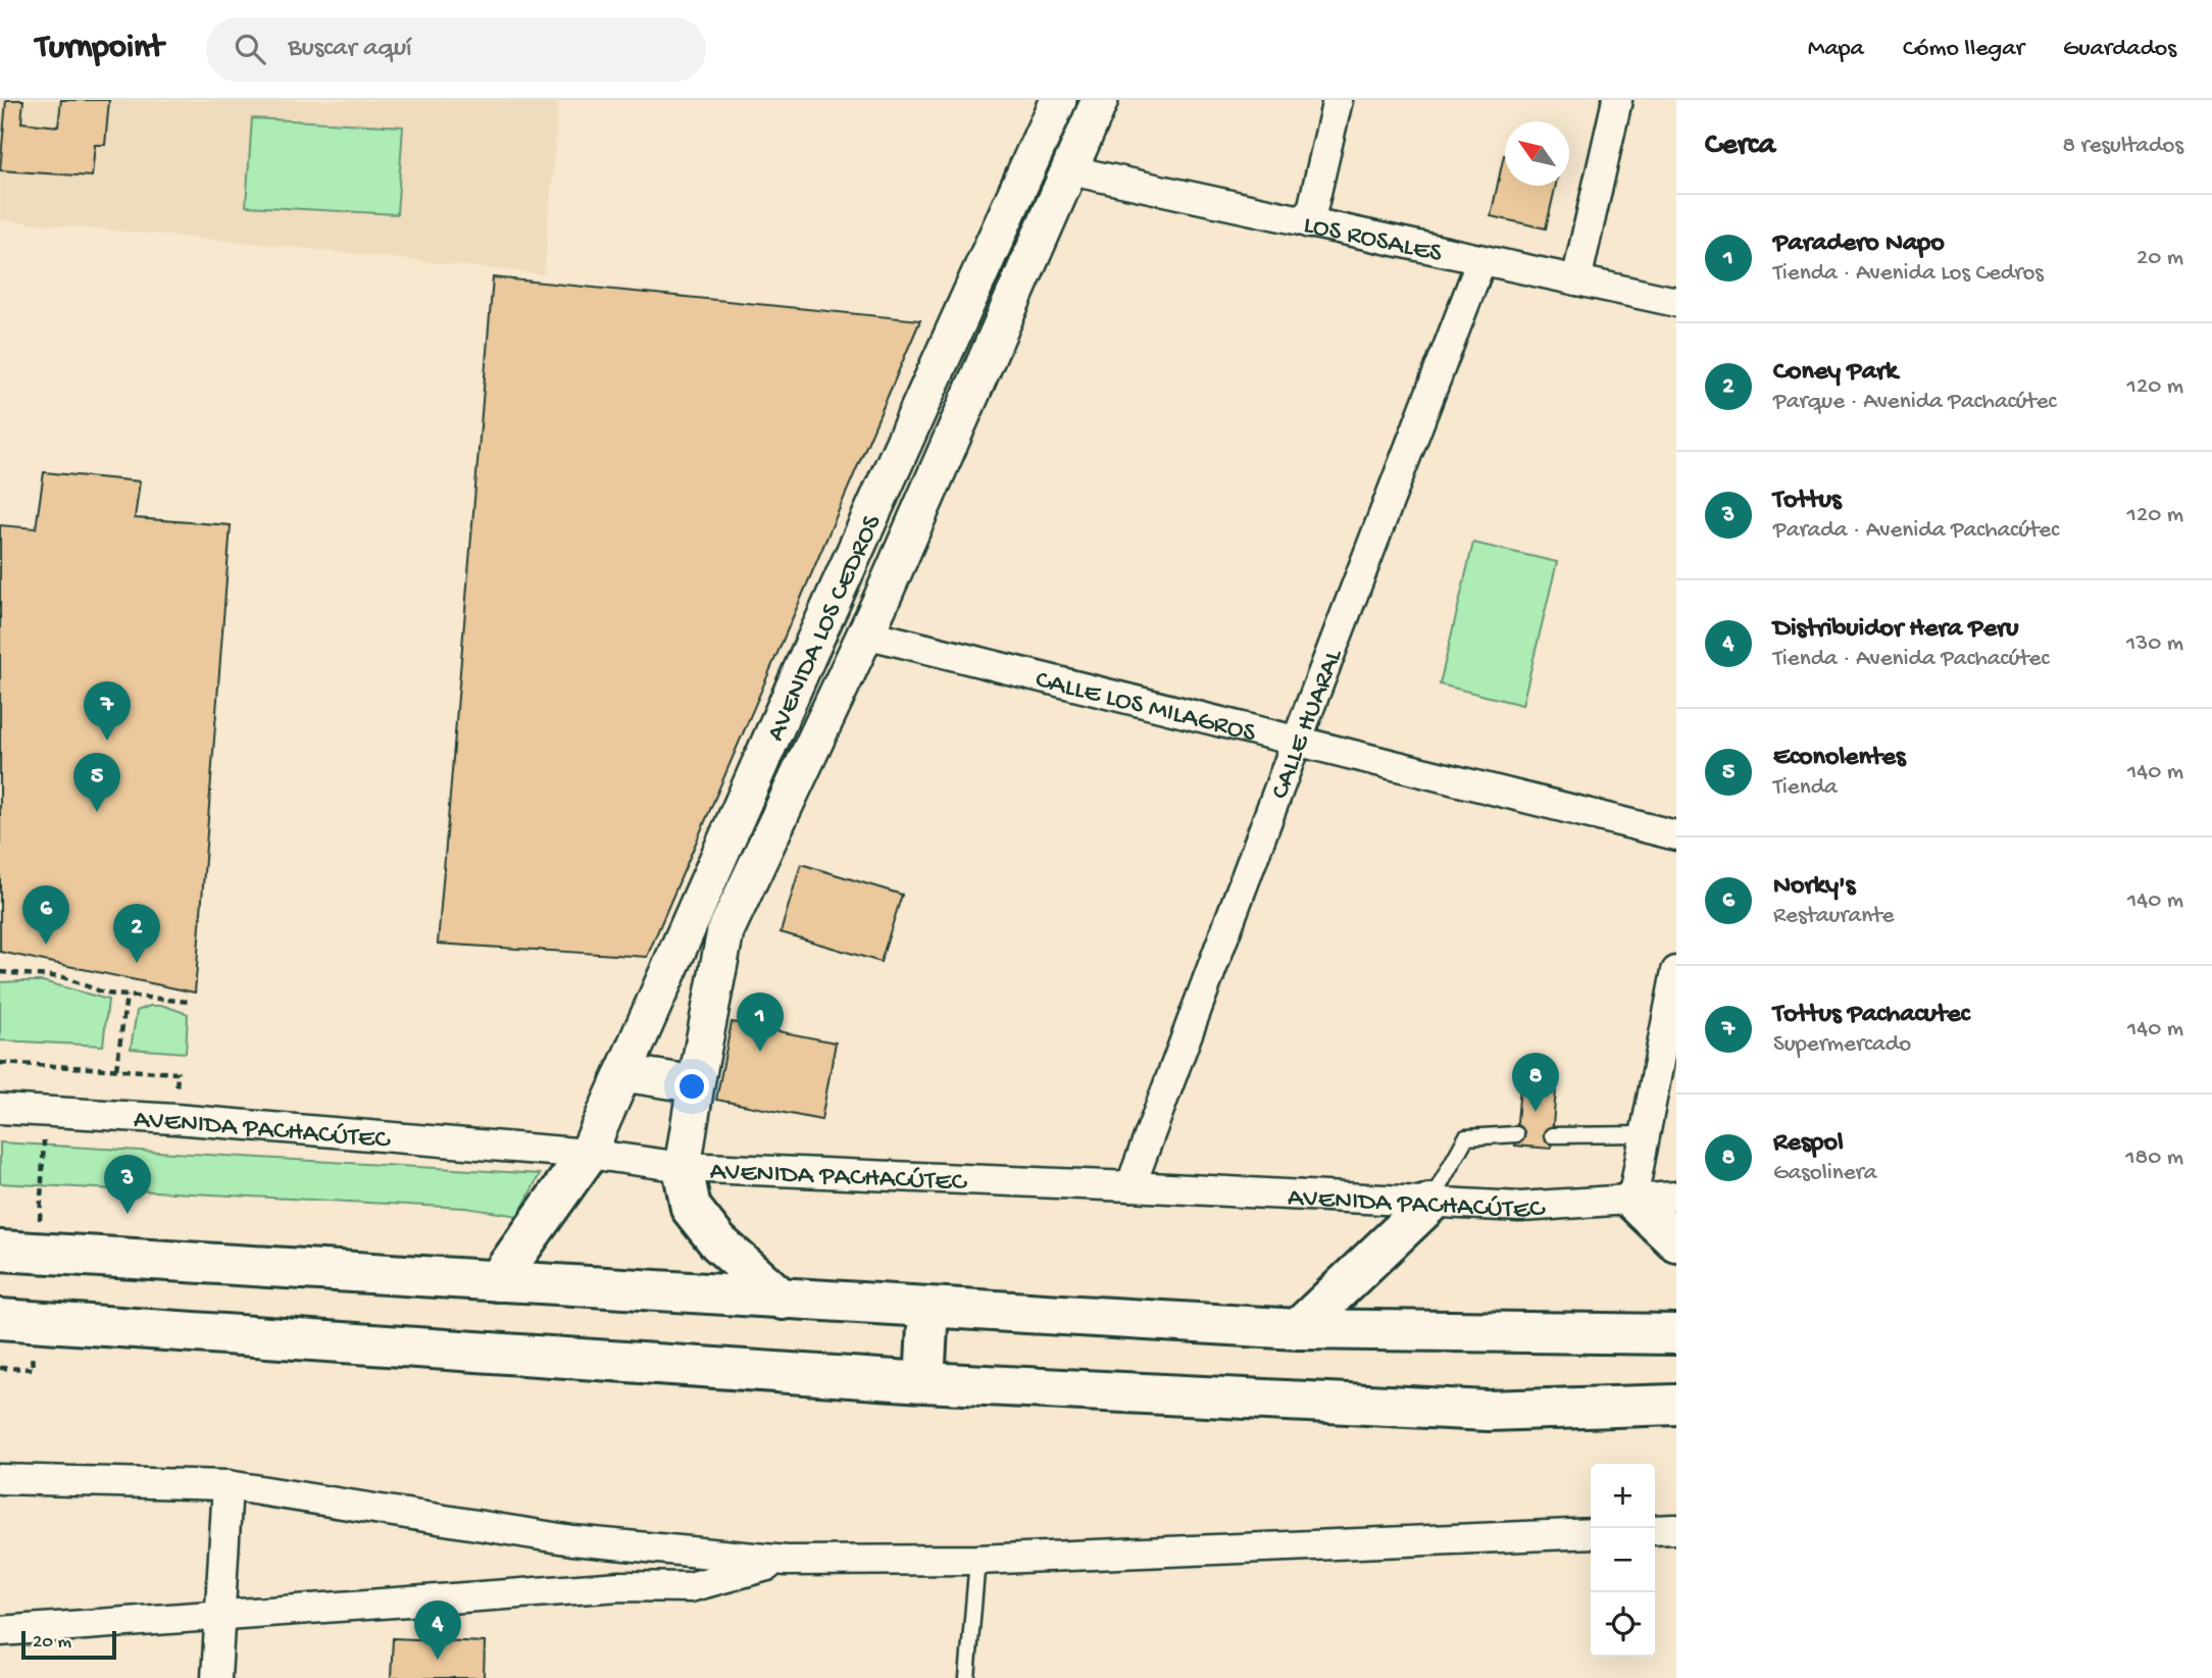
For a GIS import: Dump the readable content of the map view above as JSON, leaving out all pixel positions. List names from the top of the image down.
{
  "streets": {
    "street": [
      "LOS ROSALES",
      "AVENIDA LOS CEDROS",
      "CALLE LOS MILAGROS",
      "CALLE HUARAL",
      "AVENIDA PACHACÚTEC"
    ]
  },
  "crossings": [
    ["LOS ROSALES", "AVENIDA LOS CEDROS"],
    ["LOS ROSALES", "CALLE HUARAL"],
    ["AVENIDA LOS CEDROS", "CALLE LOS MILAGROS"],
    ["AVENIDA LOS CEDROS", "AVENIDA PACHACÚTEC"],
    ["CALLE LOS MILAGROS", "CALLE HUARAL"],
    ["CALLE HUARAL", "AVENIDA PACHACÚTEC"]
  ],
  "scale_bar": "20 m",
  "north": "top left",
  "page": {
    "header": "Turnpoint",
    "search": "Buscar aquí",
    "nav": ["Mapa", "Cómo llegar", "Guardados"],
    "heading": ["Cerca", "8 resultados"],
    "list": [
      {
        "mark": "1",
        "name": "Paradero Napo",
        "note": "Tienda · Avenida Los Cedros",
        "value": "20 m"
      },
      {
        "mark": "2",
        "name": "Coney Park",
        "note": "Parque · Avenida Pachacútec",
        "value": "120 m"
      },
      {
        "mark": "3",
        "name": "Tottus",
        "note": "Parada · Avenida Pachacútec",
        "value": "120 m"
      },
      {
        "mark": "4",
        "name": "Distribuidor Hera Peru",
        "note": "Tienda · Avenida Pachacútec",
        "value": "130 m"
      },
      {
        "mark": "5",
        "name": "Econolentes",
        "note": "Tienda",
        "value": "140 m"
      },
      {
        "mark": "6",
        "name": "Norky's",
        "note": "Restaurante",
        "value": "140 m"
      },
      {
        "mark": "7",
        "name": "Tottus Pachacutec",
        "note": "Supermercado",
        "value": "140 m"
      },
      {
        "mark": "8",
        "name": "Respol",
        "note": "Gasolinera",
        "value": "180 m"
      }
    ],
    "pins": [
      "7",
      "5",
      "6",
      "2",
      "1",
      "8",
      "3",
      "4"
    ],
    "map_buttons": ["+", "−"],
    "scale": "20 m"
  }
}
